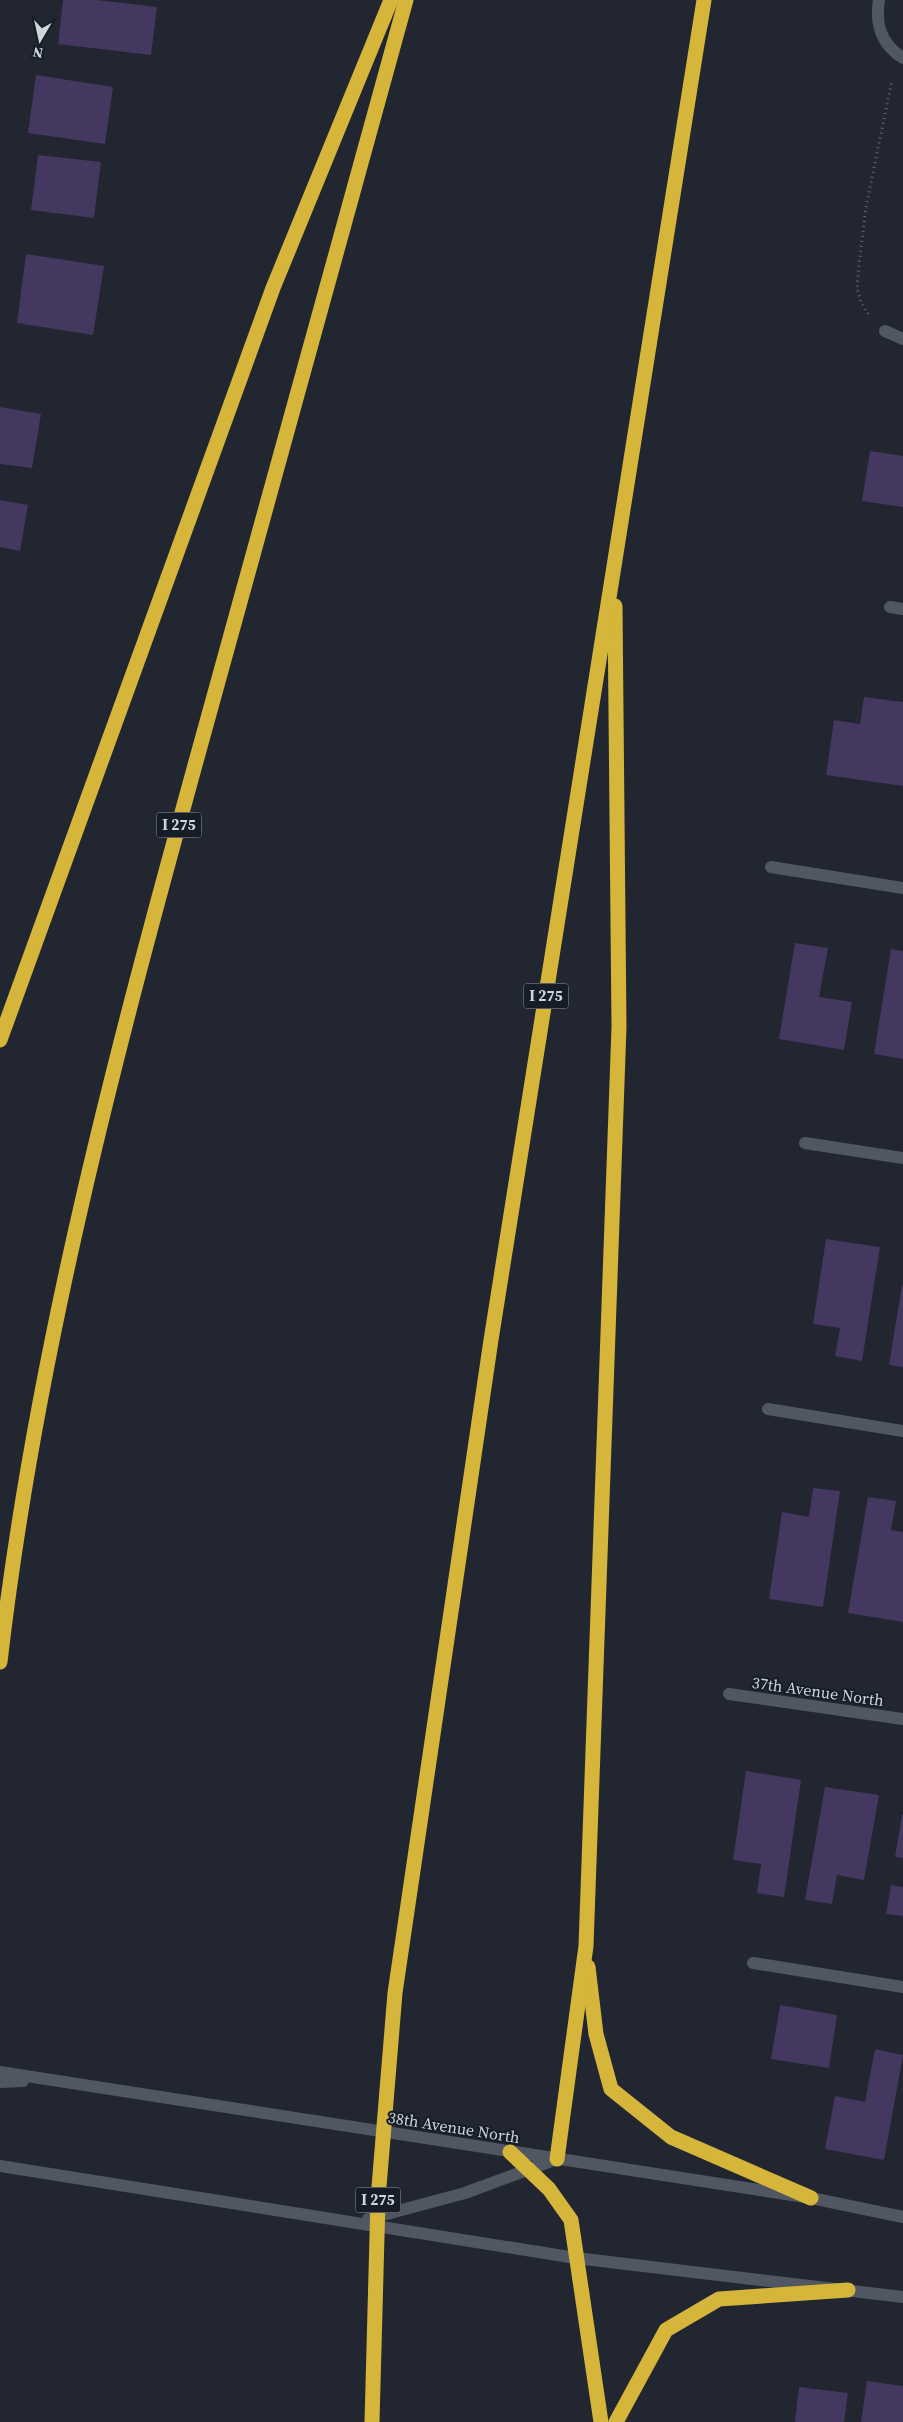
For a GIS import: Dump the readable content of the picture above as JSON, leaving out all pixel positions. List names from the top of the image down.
{
  "streets": {
    "highway": ["I 275"],
    "main road": ["37th Avenue North", "38th Avenue North"]
  },
  "north": "bottom"
}
